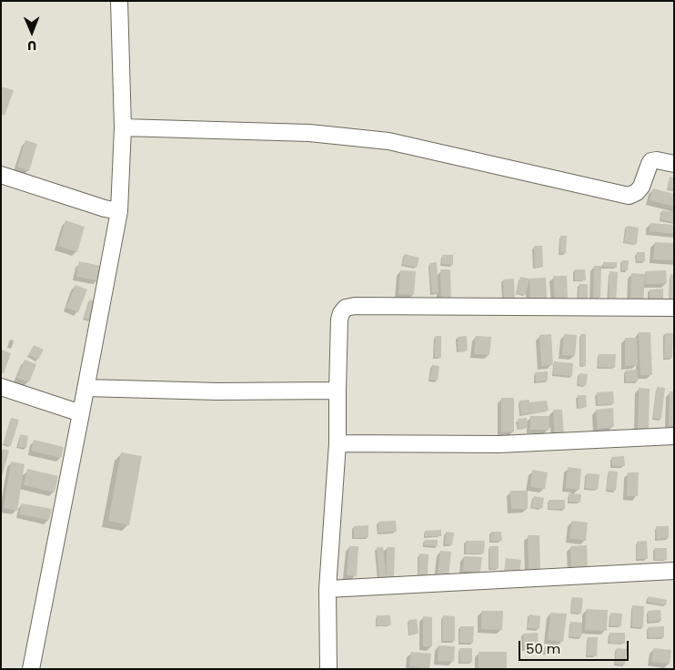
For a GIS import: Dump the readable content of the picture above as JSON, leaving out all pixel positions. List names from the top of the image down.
{
  "scale_bar": "50 m",
  "north": "bottom"
}
